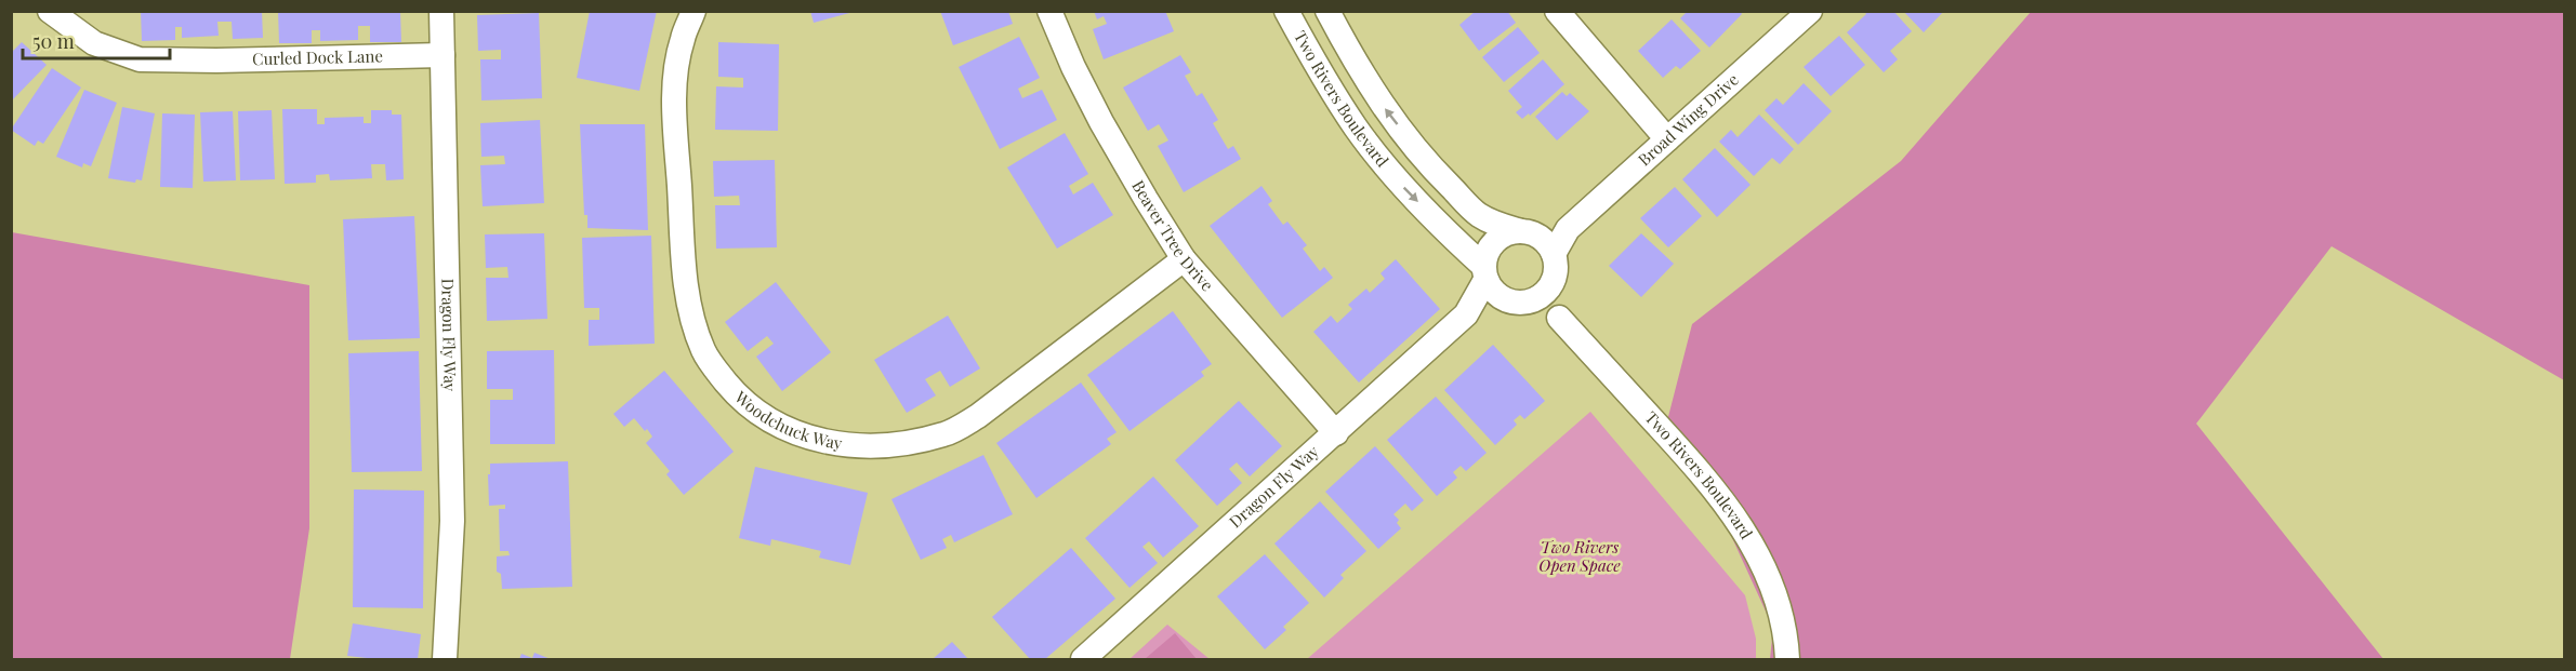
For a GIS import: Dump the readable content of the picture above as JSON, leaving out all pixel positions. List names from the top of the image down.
{
  "streets": {
    "street": [
      "Curled Dock Lane",
      "Two Rivers Boulevard",
      "Broad Wing Drive",
      "Beaver Tree Drive",
      "Dragon Fly Way",
      "Woodchuck Way"
    ]
  },
  "crossings": [
    ["Curled Dock Lane", "Dragon Fly Way"],
    ["Two Rivers Boulevard", "Broad Wing Drive"],
    ["Two Rivers Boulevard", "Dragon Fly Way"],
    ["Broad Wing Drive", "Dragon Fly Way"],
    ["Beaver Tree Drive", "Dragon Fly Way"],
    ["Beaver Tree Drive", "Woodchuck Way"]
  ],
  "parks": ["Two Rivers Open Space"],
  "scale_bar": "50 m"
}
